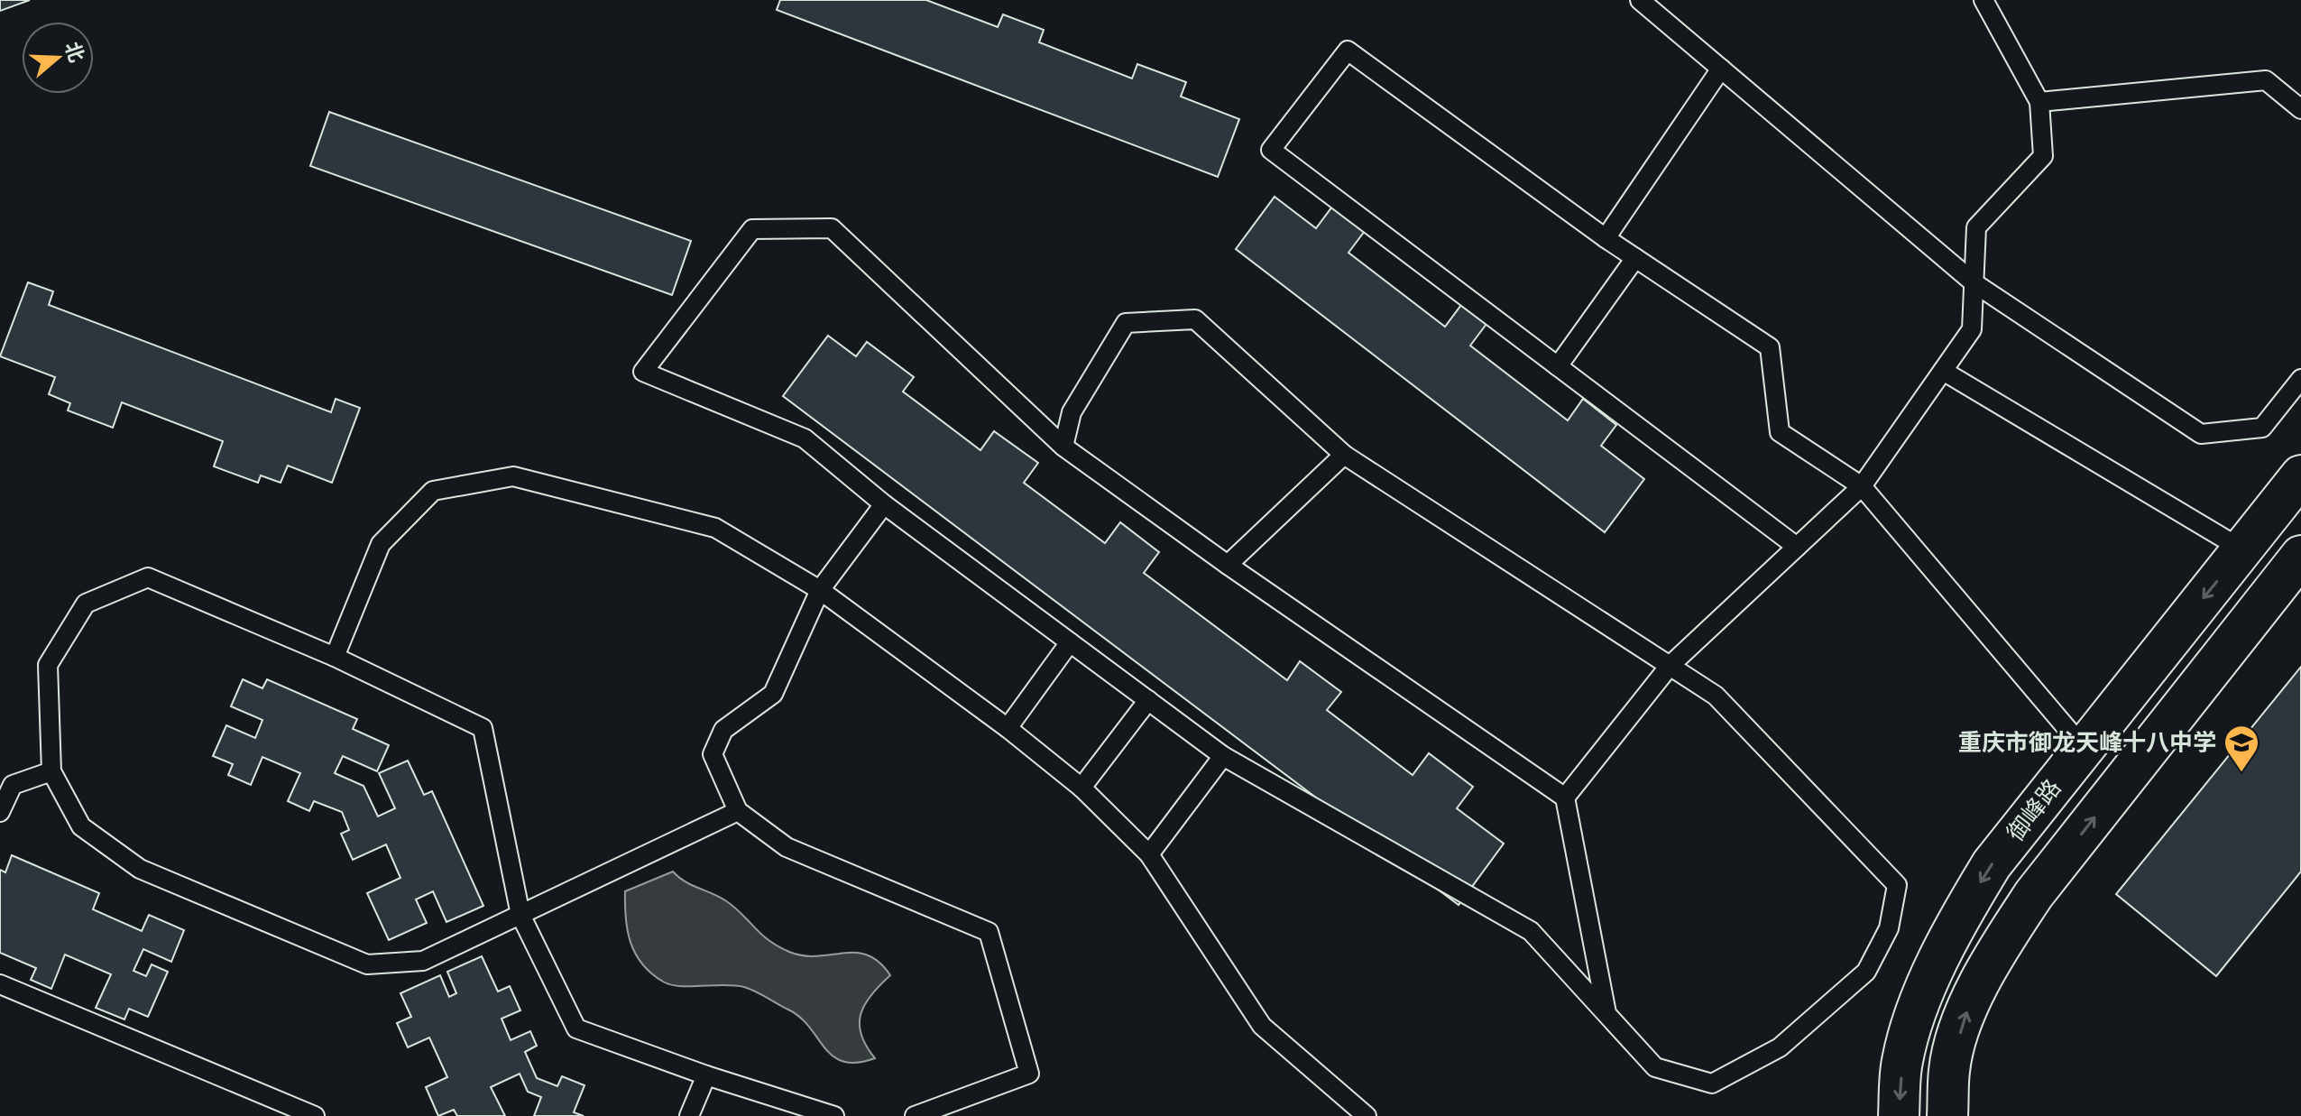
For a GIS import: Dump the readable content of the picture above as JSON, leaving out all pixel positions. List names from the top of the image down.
{
  "streets": {
    "street": ["御峰路"]
  },
  "places": {
    "school or university": ["重庆市御龙天峰十八中学"]
  },
  "north": "right"
}
